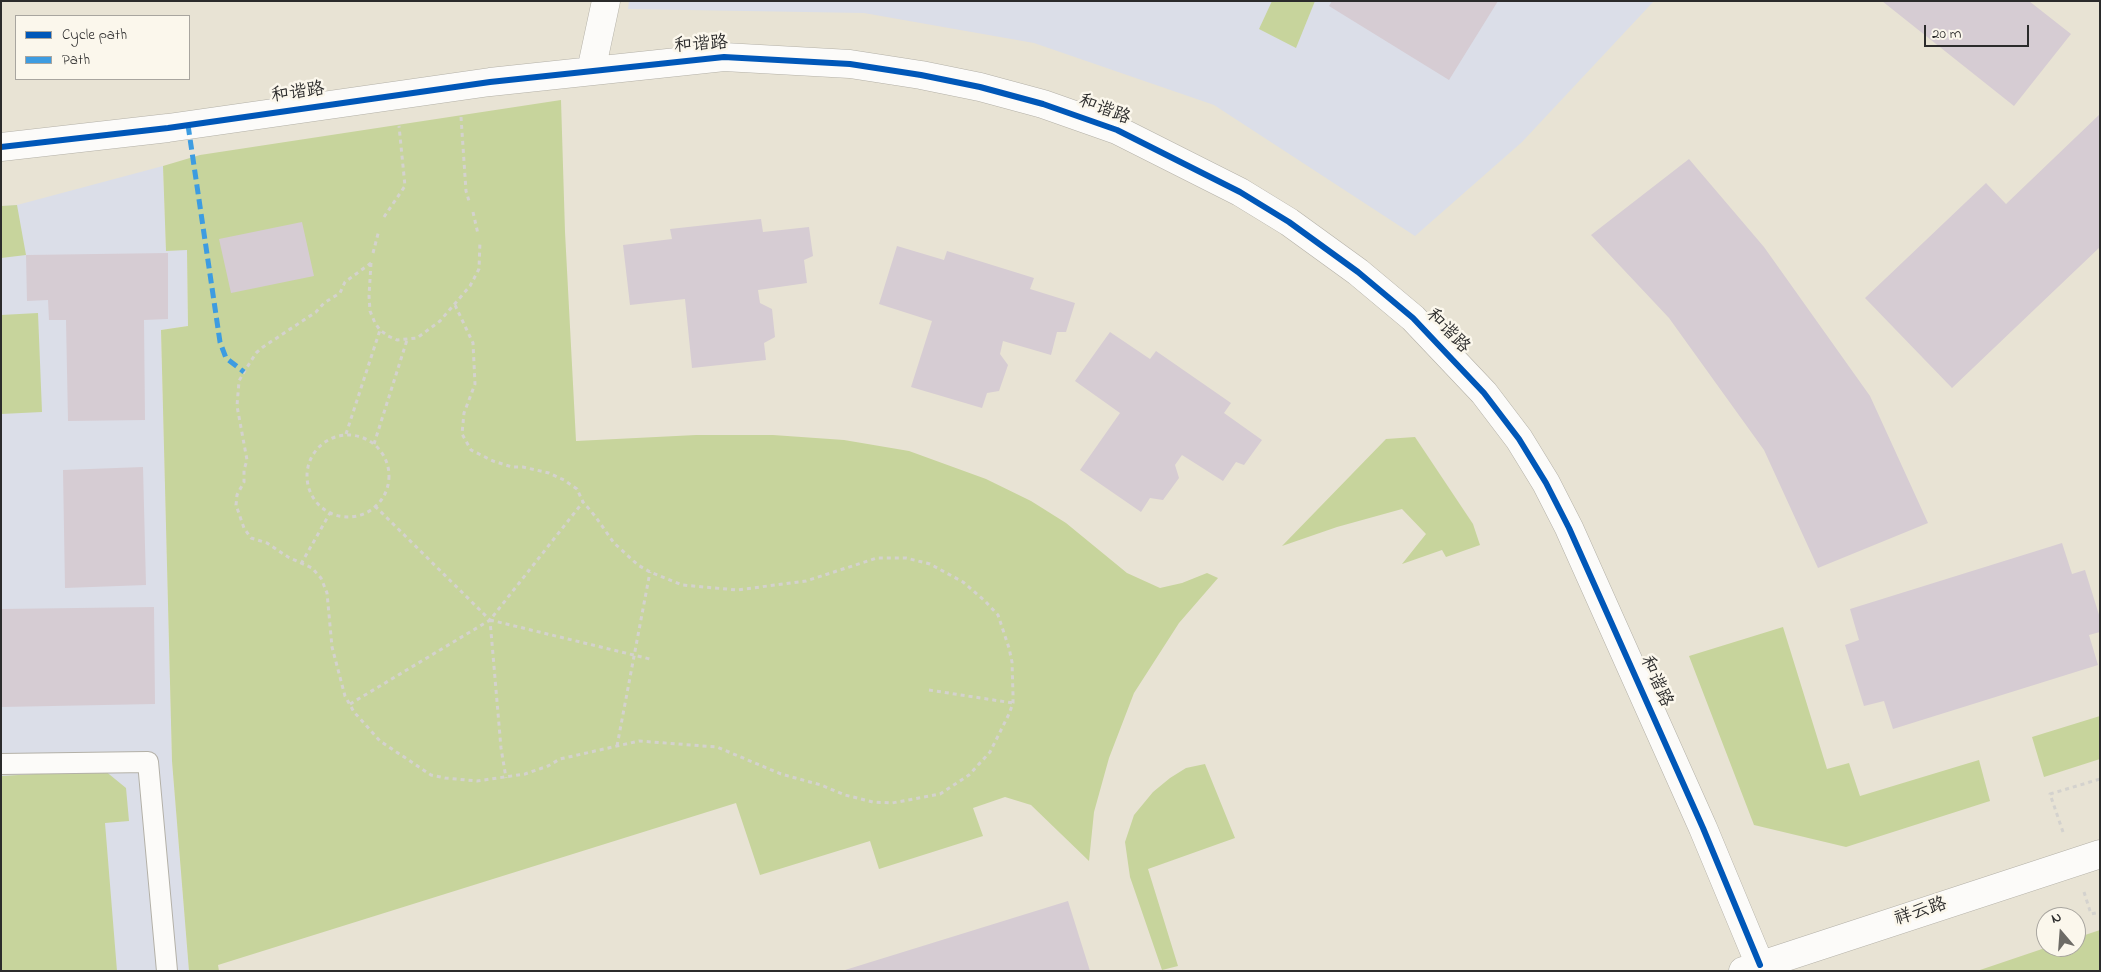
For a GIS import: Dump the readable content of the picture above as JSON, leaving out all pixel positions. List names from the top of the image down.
{
  "streets": {
    "street": ["和谐路", "祥云路"]
  },
  "crossings": [
    ["和谐路", "祥云路"]
  ],
  "legend": ["Cycle path", "Path"],
  "scale_bar": "20 m",
  "north": "top"
}
